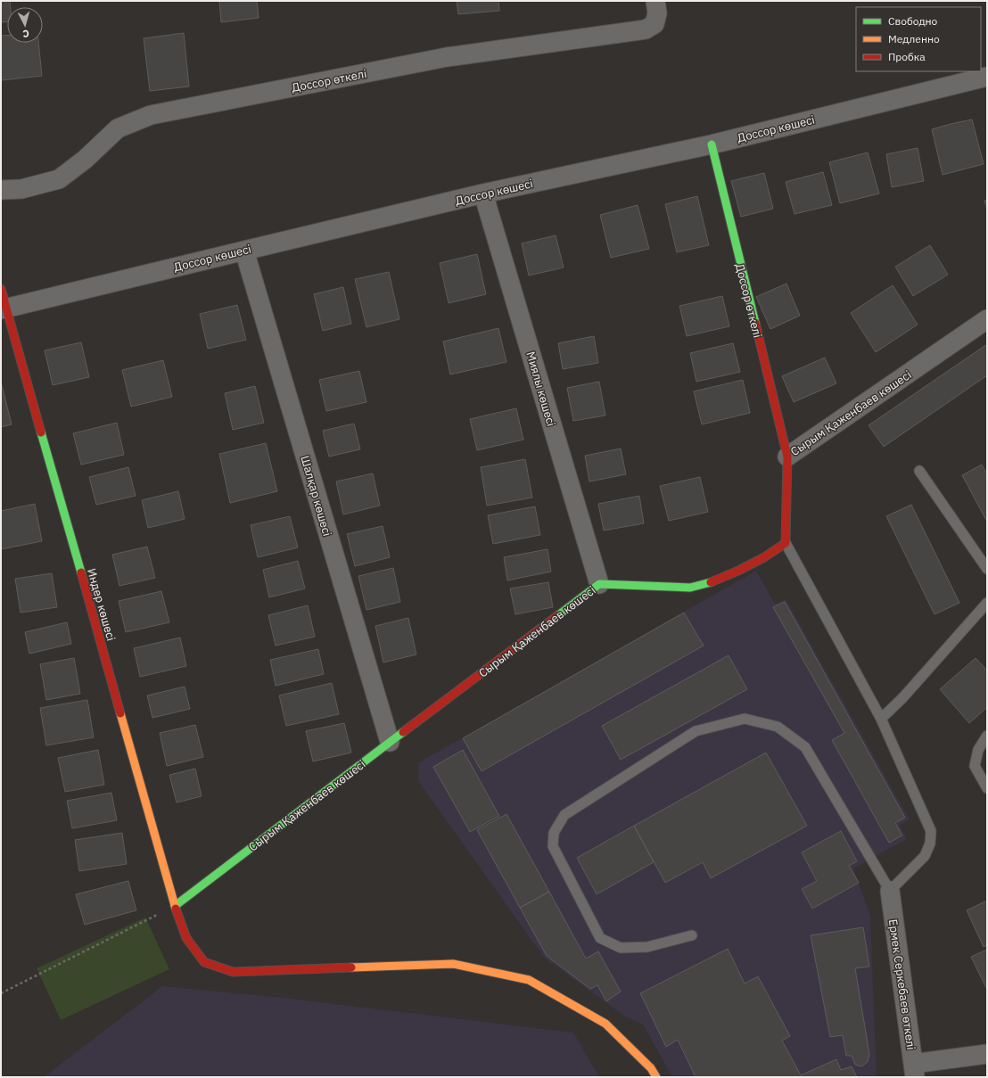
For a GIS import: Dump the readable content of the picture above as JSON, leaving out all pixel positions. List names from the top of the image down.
{
  "streets": {
    "street": [
      "Доссор өткелі",
      "Доссор көшесі",
      "Миялы көшесі",
      "Сырым Қаженбаев көшесі",
      "Шалқар көшесі",
      "Индер көшесі",
      "Ермек Серкебаев өткелі"
    ]
  },
  "crossings": [
    ["Доссор өткелі", "Доссор көшесі"],
    ["Доссор өткелі", "Сырым Қаженбаев көшесі"],
    ["Доссор көшесі", "Миялы көшесі"],
    ["Доссор көшесі", "Шалқар көшесі"],
    ["Доссор көшесі", "Индер көшесі"],
    ["Миялы көшесі", "Сырым Қаженбаев көшесі"],
    ["Сырым Қаженбаев көшесі", "Шалқар көшесі"],
    ["Сырым Қаженбаев көшесі", "Индер көшесі"]
  ],
  "legend": ["Свободно", "Медленно", "Пробка"],
  "north": "bottom"
}
